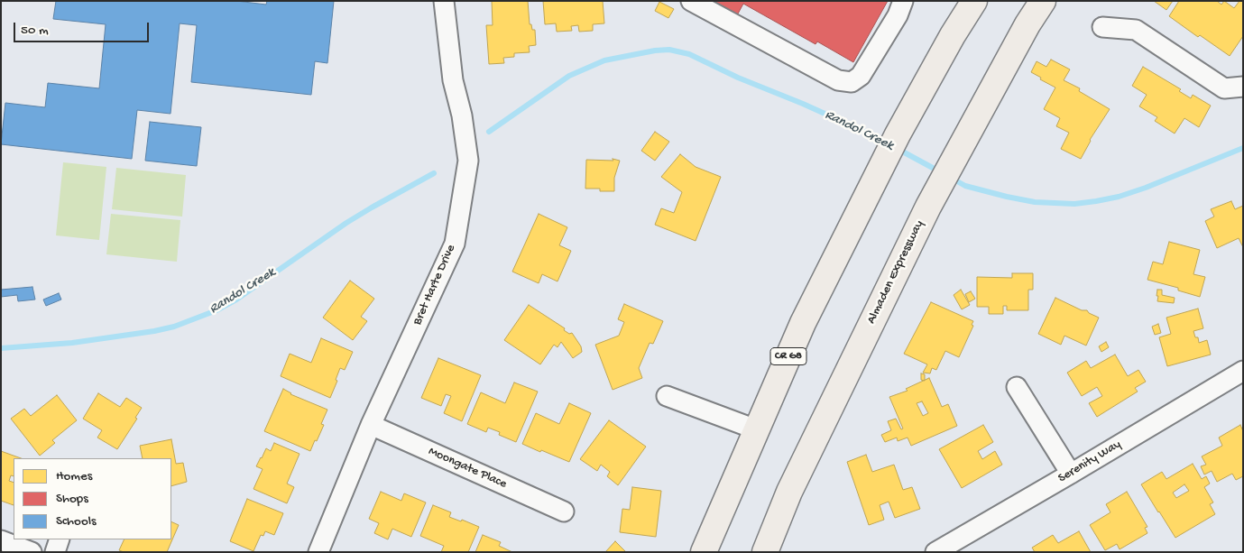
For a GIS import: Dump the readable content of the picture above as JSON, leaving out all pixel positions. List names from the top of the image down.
{
  "streets": {
    "main road": ["Almaden Expressway", "CR G8"],
    "street": ["Bret Harte Drive", "Serenity Way", "Moongate Place"]
  },
  "crossings": [
    ["Bret Harte Drive", "Moongate Place"]
  ],
  "water": ["Randol Creek"],
  "legend": ["Homes", "Shops", "Schools"],
  "scale_bar": "50 m"
}
